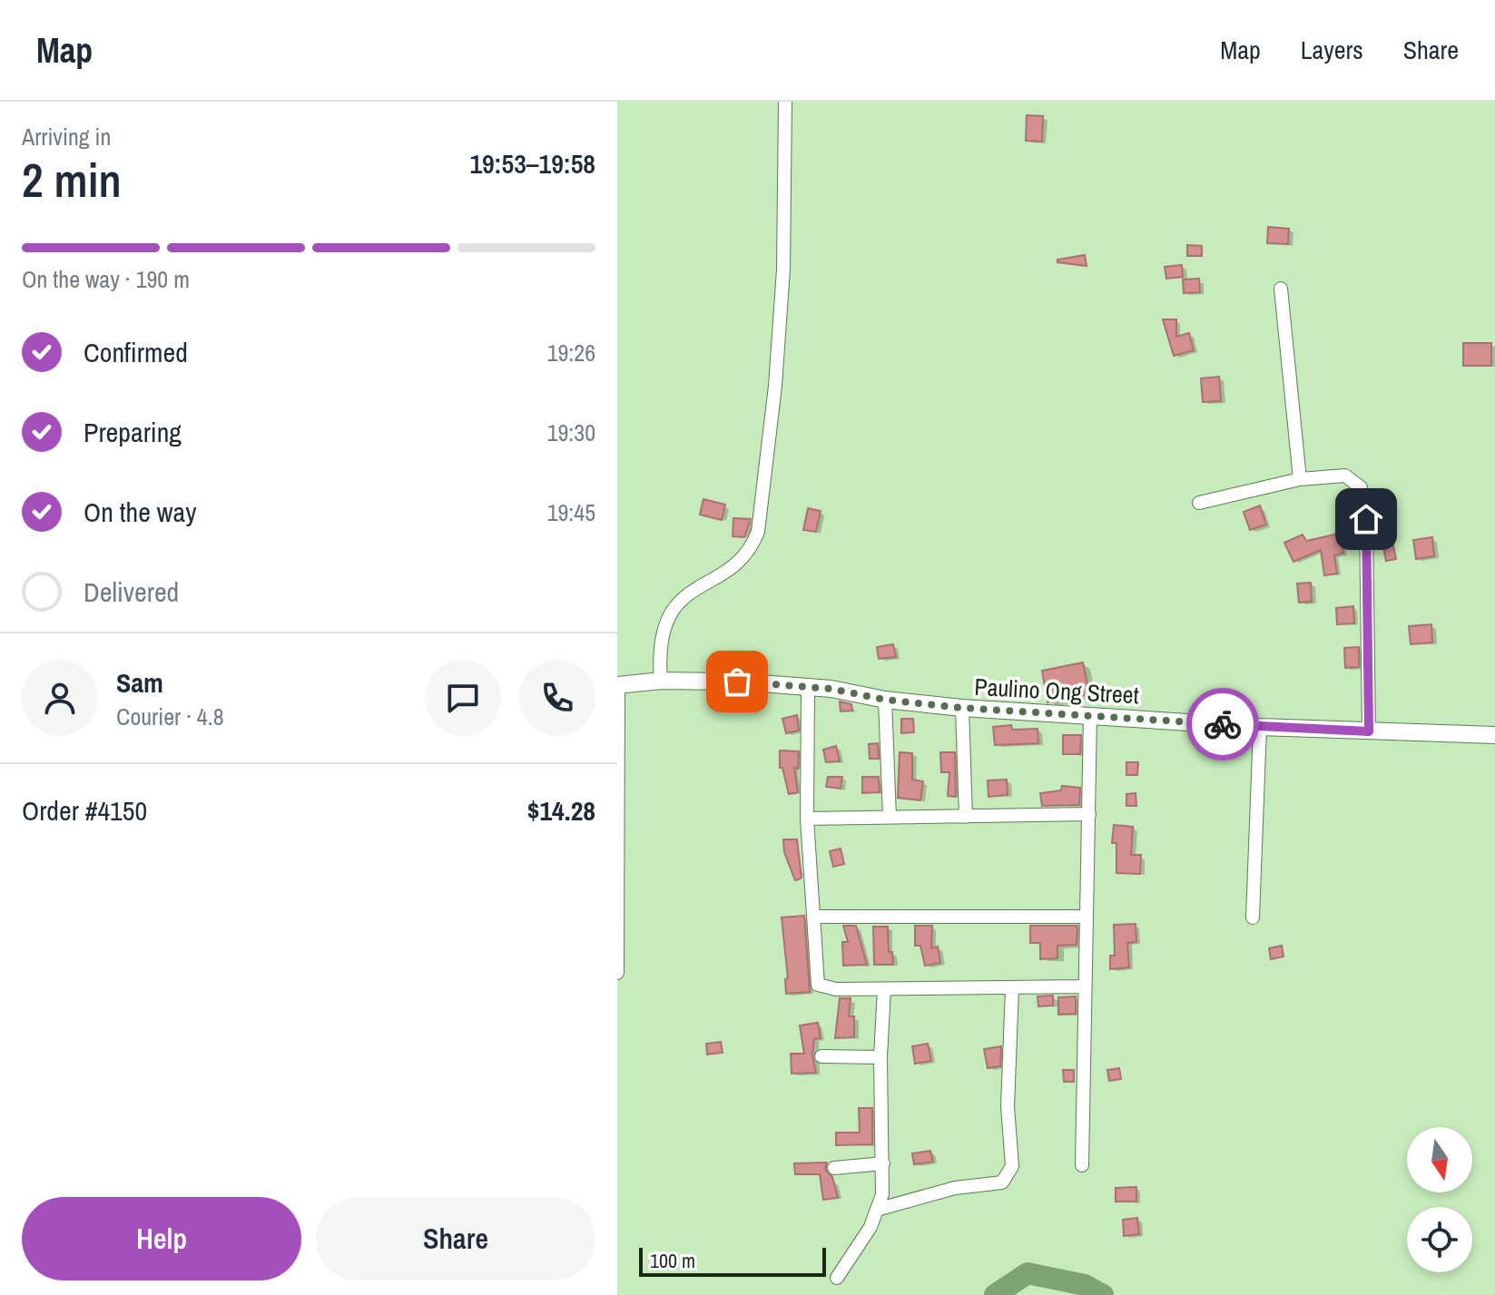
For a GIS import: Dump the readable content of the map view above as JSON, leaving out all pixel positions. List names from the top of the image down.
{
  "streets": {
    "street": ["Paulino Ong Street"]
  },
  "scale_bar": "100 m",
  "north": "bottom",
  "page": {
    "header": "Map",
    "nav": ["Map", "Layers", "Share"],
    "heading": ["2 min", "Arriving in", "19:53–19:58"],
    "panel": [
      "Sam",
      "Courier · 4.8",
      "Order #4150",
      "$14.28"
    ],
    "bar": "On the way · 190 m",
    "list": [
      ["Confirmed", "19:26"],
      ["Preparing", "19:30"],
      ["On the way", "19:45"],
      "Delivered"
    ],
    "buttons": ["Help", "Share"],
    "scale": "100 m"
  }
}
